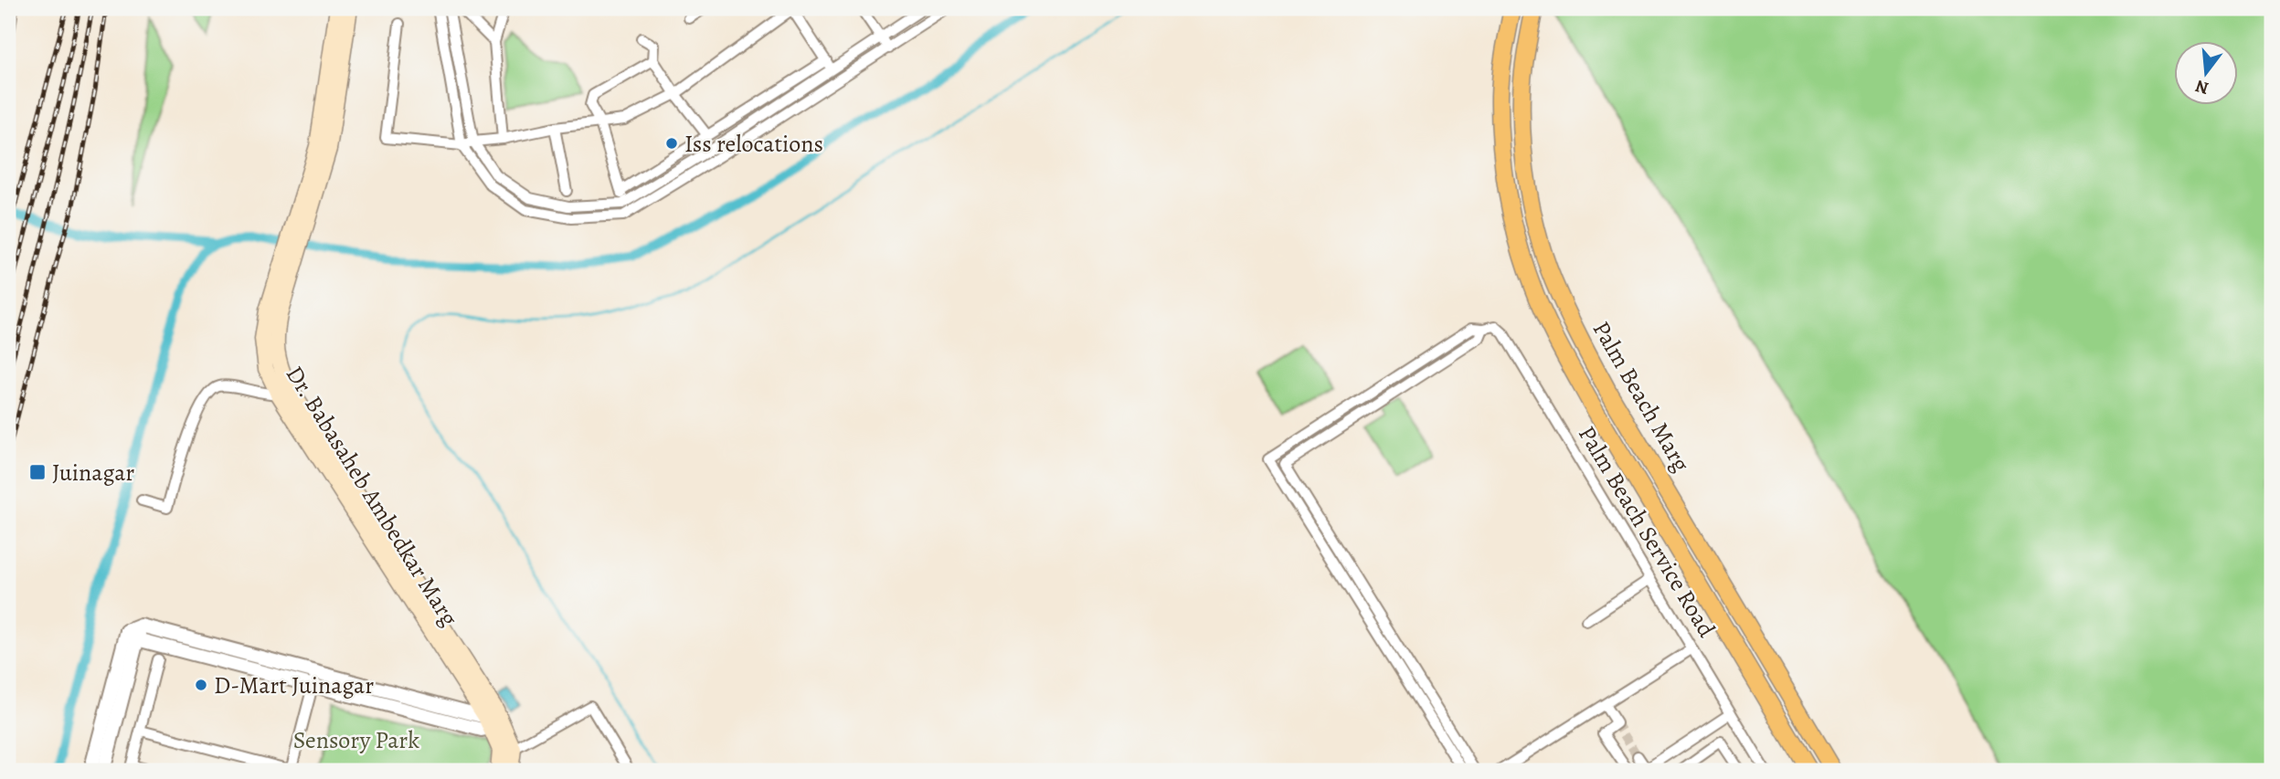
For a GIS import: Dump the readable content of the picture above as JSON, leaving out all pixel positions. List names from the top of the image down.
{
  "streets": {
    "main road": ["Palm Beach Marg", "Dr. Babasaheb Ambedkar Marg"],
    "street": ["Palm Beach Service Road"]
  },
  "parks": ["Sensory Park"],
  "places": {
    "other": ["Iss relocations", "D-Mart Juinagar"],
    "transit": ["Juinagar"]
  },
  "north": "bottom"
}
